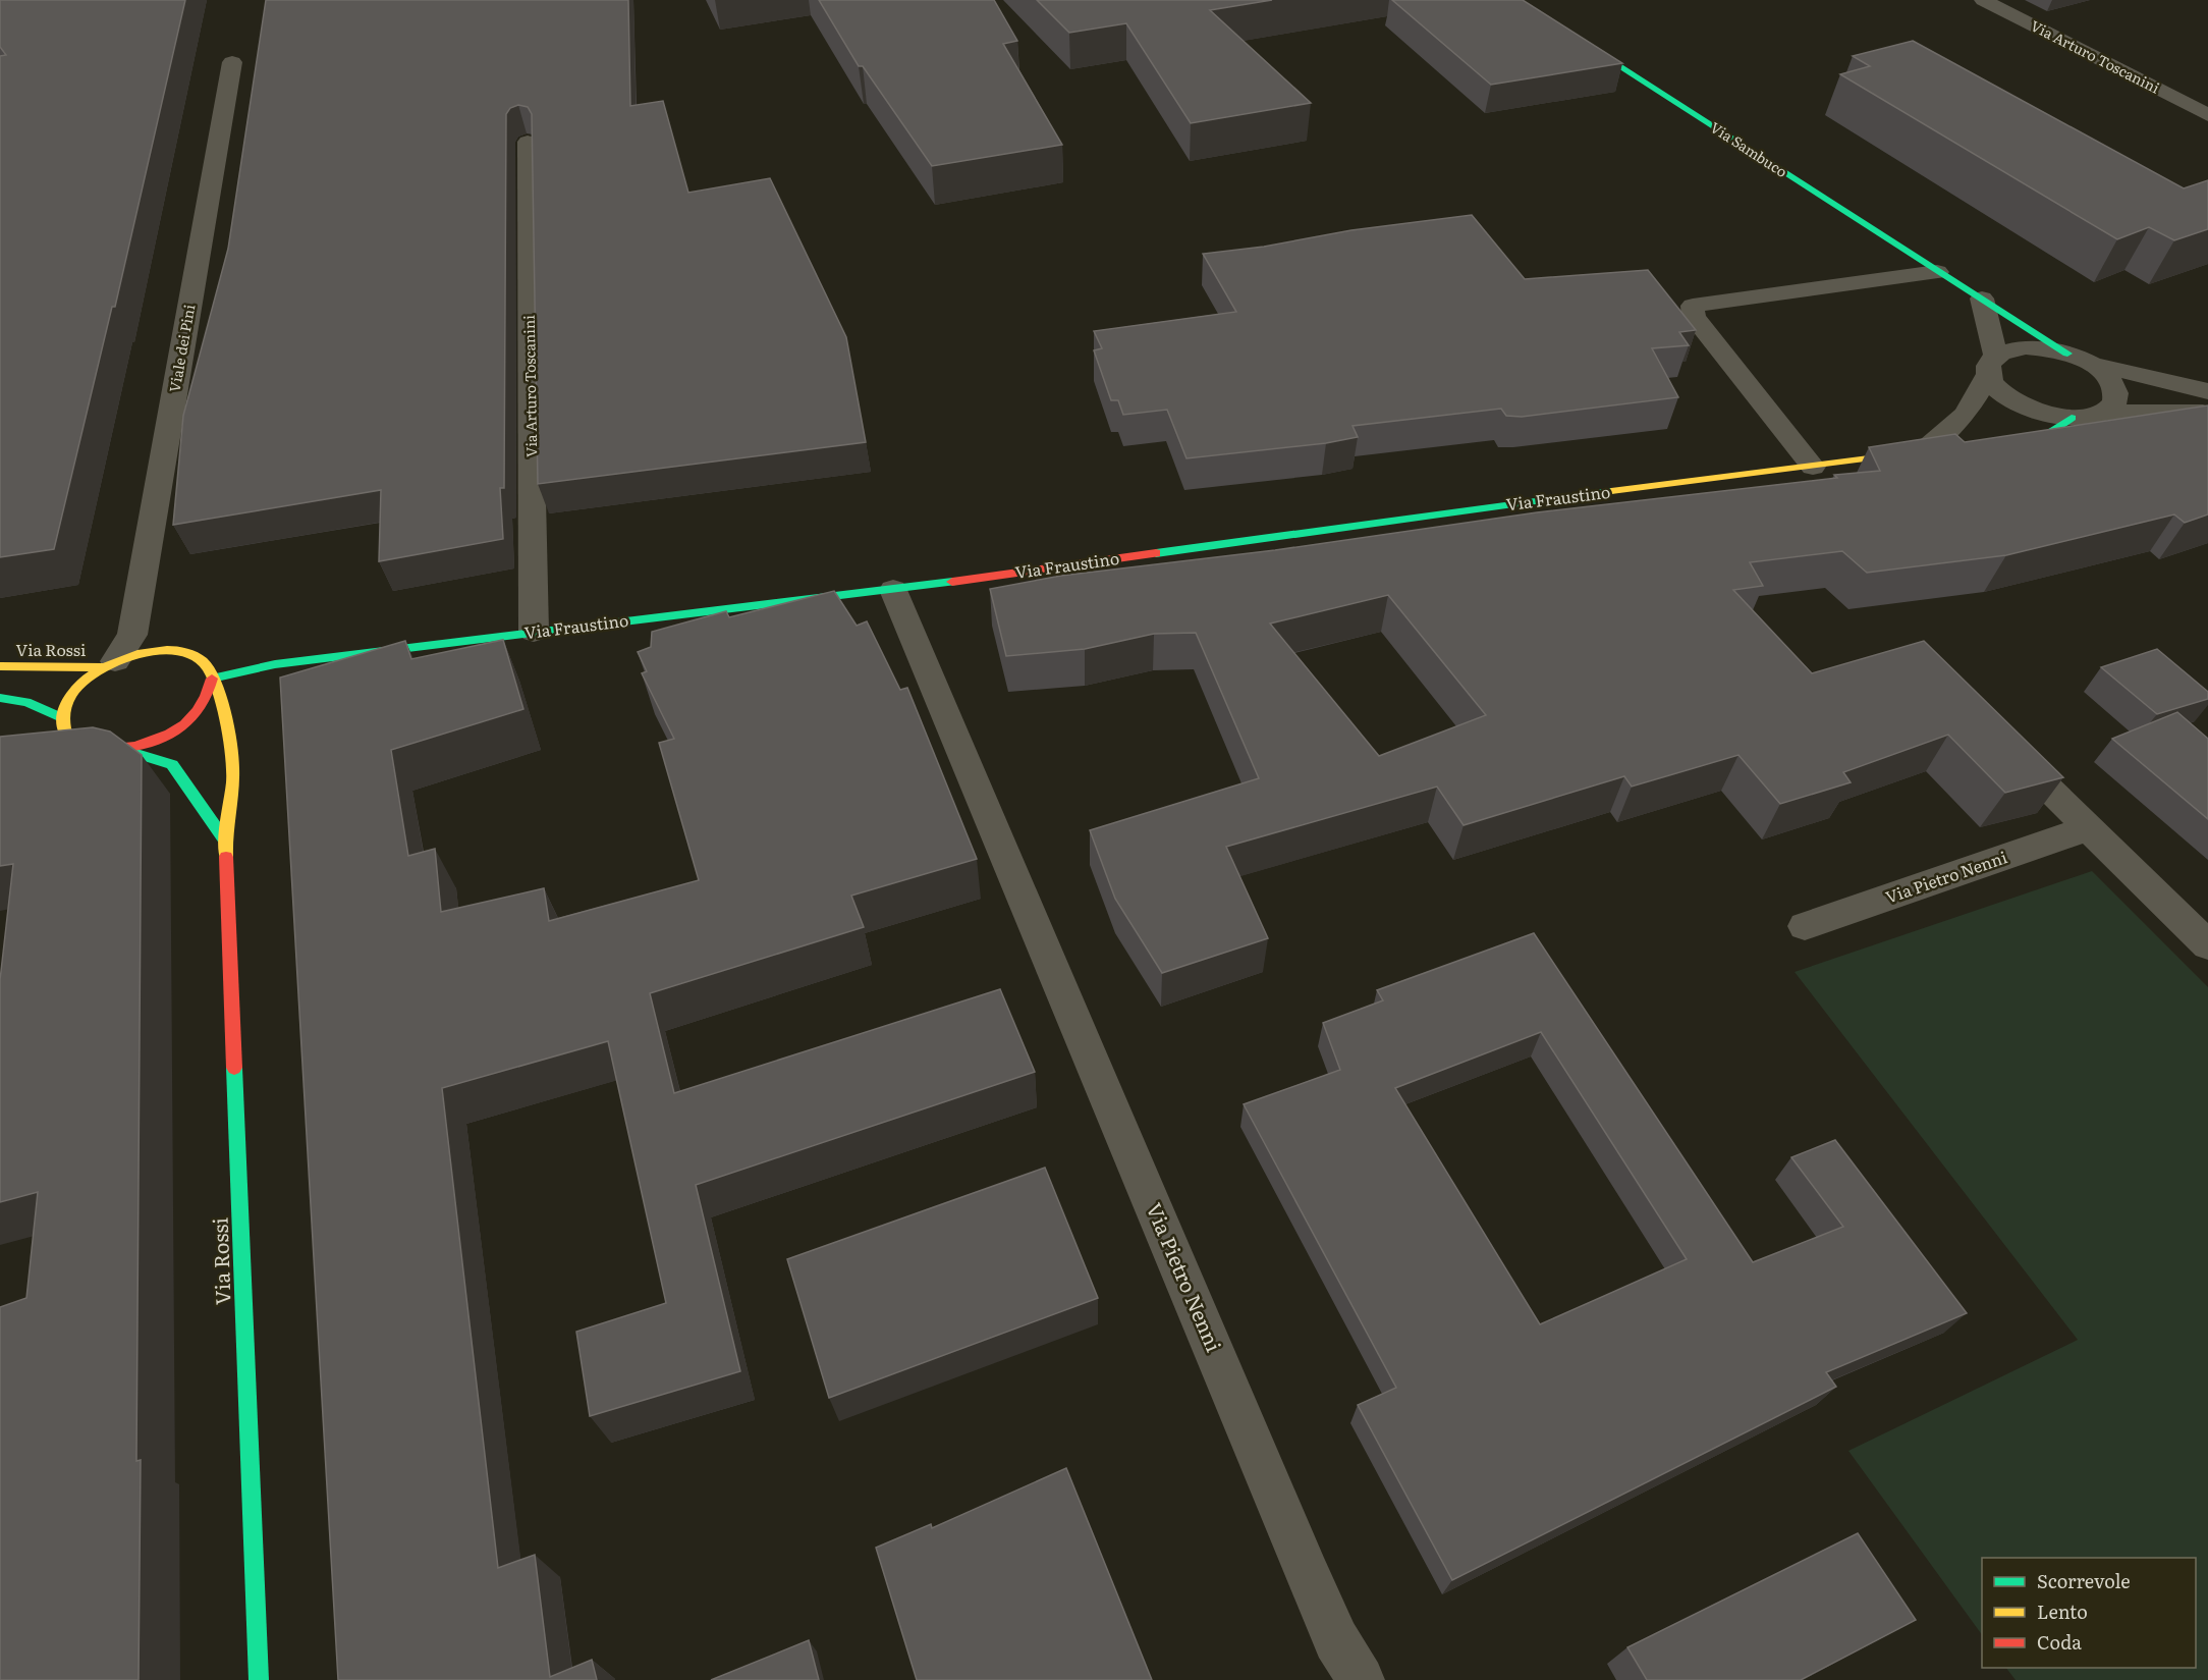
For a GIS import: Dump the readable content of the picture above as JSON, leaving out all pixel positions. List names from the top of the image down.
{
  "streets": {
    "street": [
      "Via Arturo Toscanini",
      "Via Sambuco",
      "Viale dei Pini",
      "Via Fraustino",
      "Via Rossi",
      "Via Pietro Nenni"
    ]
  },
  "crossings": [
    ["Via Arturo Toscanini", "Via Fraustino"],
    ["Viale dei Pini", "Via Fraustino"],
    ["Viale dei Pini", "Via Rossi"],
    ["Via Fraustino", "Via Rossi"],
    ["Via Fraustino", "Via Pietro Nenni"]
  ],
  "legend": ["Scorrevole", "Lento", "Coda"]
}
